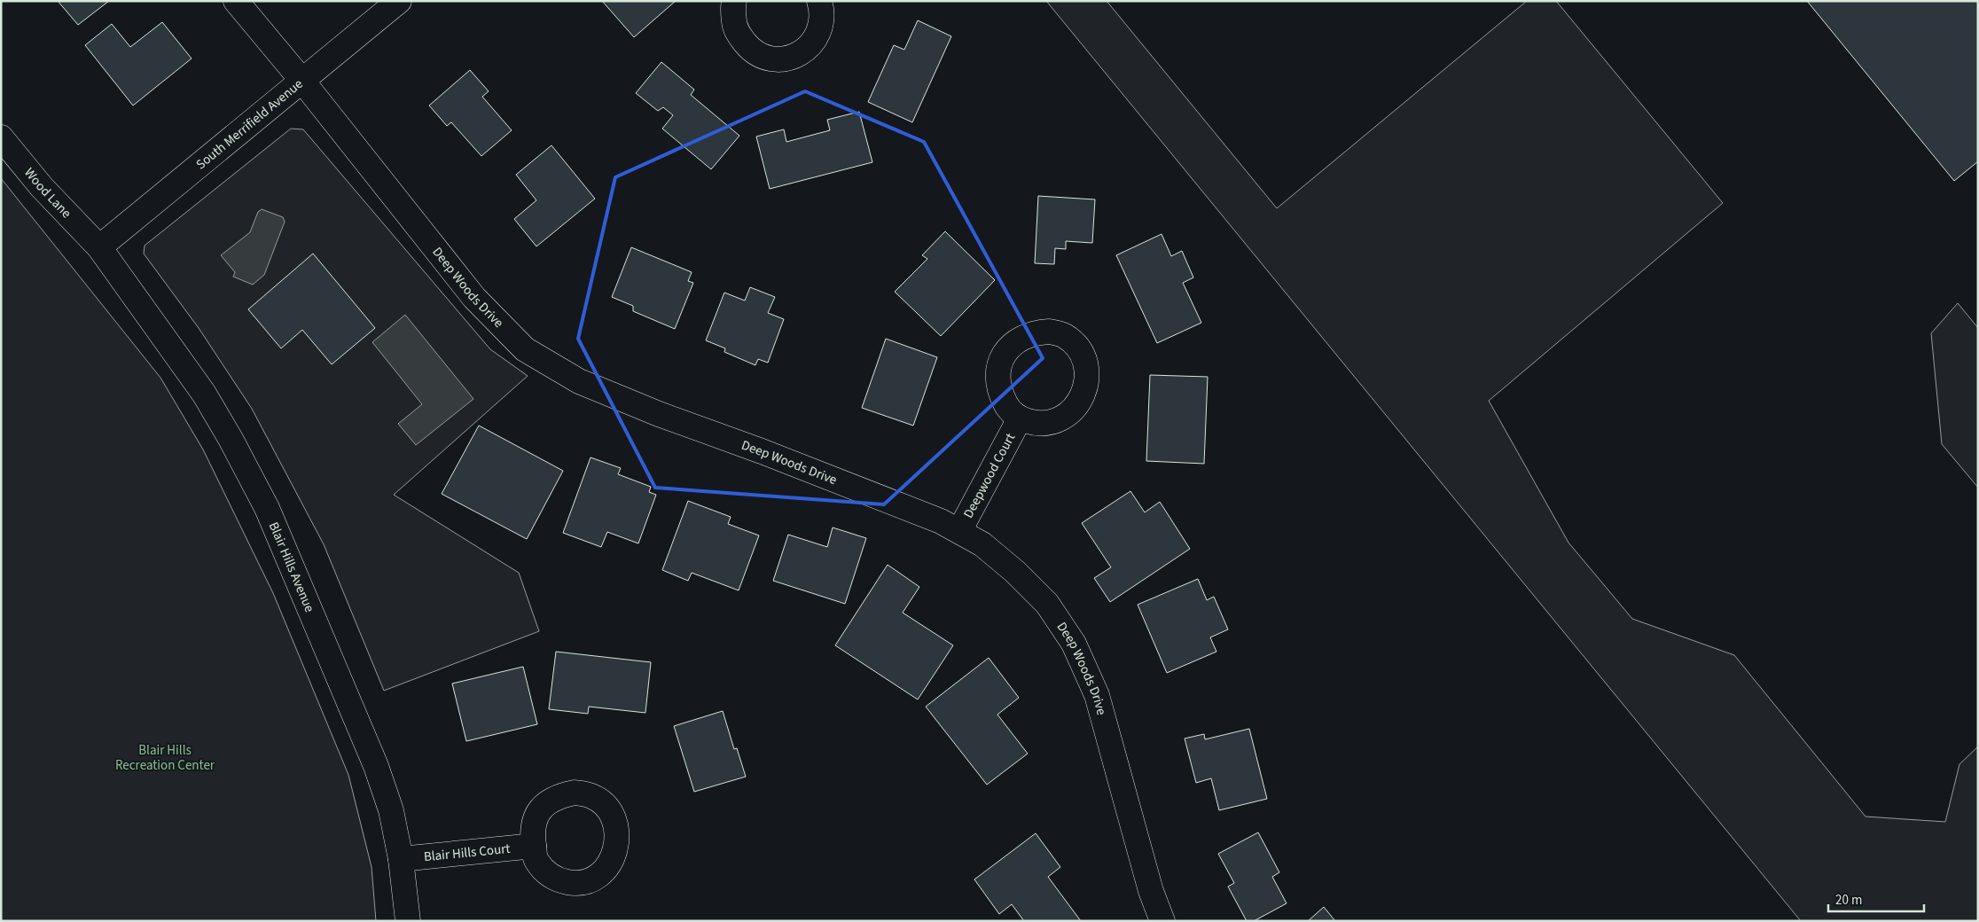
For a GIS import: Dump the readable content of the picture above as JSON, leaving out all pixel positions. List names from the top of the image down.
{
  "streets": {
    "street": [
      "South Merrifield Avenue",
      "Wood Lane",
      "Deep Woods Drive",
      "Deepwood Court",
      "Blair Hills Avenue",
      "Blair Hills Court"
    ]
  },
  "crossings": [
    ["South Merrifield Avenue", "Wood Lane"],
    ["South Merrifield Avenue", "Deep Woods Drive"],
    ["South Merrifield Avenue", "Blair Hills Avenue"],
    ["Wood Lane", "Blair Hills Avenue"],
    ["Deep Woods Drive", "Deepwood Court"],
    ["Blair Hills Avenue", "Blair Hills Court"]
  ],
  "parks": ["Blair Hills Recreation Center"],
  "scale_bar": "20 m"
}
